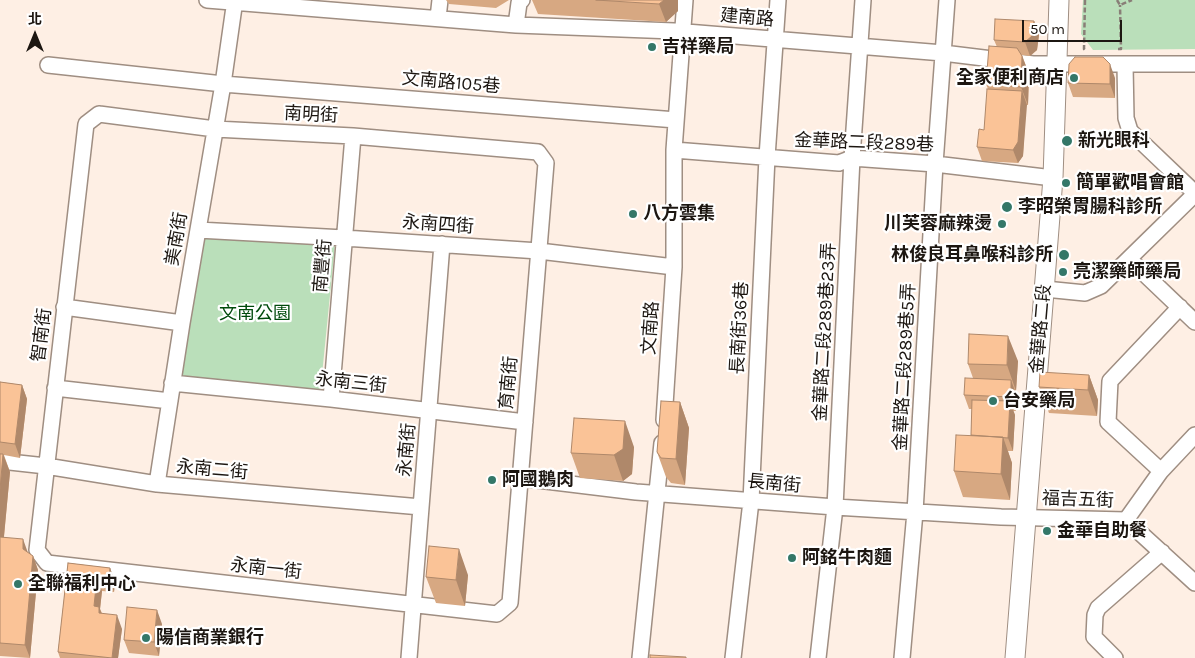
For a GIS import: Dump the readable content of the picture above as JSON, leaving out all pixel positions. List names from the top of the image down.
{
  "streets": {
    "main road": ["金華路二段"],
    "street": [
      "建南路",
      "文南路105巷",
      "南明街",
      "金華路二段289巷",
      "永南四街",
      "美南街",
      "南豐街",
      "文南路",
      "長南街36巷",
      "金華路二段289巷23弄",
      "智南街",
      "金華路二段289巷5弄",
      "永南三街",
      "育南街",
      "永南街",
      "永南二街",
      "長南街",
      "福吉五街",
      "永南一街"
    ]
  },
  "crossings": [
    ["建南路", "美南街"],
    ["建南路", "文南路"],
    ["建南路", "長南街36巷"],
    ["建南路", "金華路二段"],
    ["建南路", "金華路二段289巷23弄"],
    ["建南路", "金華路二段289巷5弄"],
    ["文南路105巷", "美南街"],
    ["文南路105巷", "文南路"],
    ["南明街", "美南街"],
    ["南明街", "南豐街"],
    ["南明街", "智南街"],
    ["南明街", "育南街"],
    ["金華路二段289巷", "文南路"],
    ["金華路二段289巷", "長南街36巷"],
    ["金華路二段289巷", "金華路二段"],
    ["金華路二段289巷", "金華路二段289巷23弄"],
    ["金華路二段289巷", "金華路二段289巷5弄"],
    ["永南四街", "美南街"],
    ["永南四街", "南豐街"],
    ["永南四街", "文南路"],
    ["永南四街", "育南街"],
    ["永南四街", "永南街"],
    ["美南街", "永南三街"],
    ["美南街", "永南二街"],
    ["南豐街", "永南三街"],
    ["文南路", "長南街"],
    ["長南街36巷", "長南街"],
    ["金華路二段", "長南街"],
    ["金華路二段", "福吉五街"],
    ["金華路二段289巷23弄", "長南街"],
    ["智南街", "永南二街"],
    ["智南街", "永南一街"],
    ["金華路二段289巷5弄", "長南街"],
    ["永南三街", "育南街"],
    ["永南三街", "永南街"],
    ["育南街", "長南街"],
    ["育南街", "永南一街"],
    ["永南街", "永南二街"],
    ["永南街", "永南一街"],
    ["長南街", "福吉五街"]
  ],
  "parks": ["文南公園"],
  "places": [
    "吉祥藥局",
    "全家便利商店",
    "新光眼科",
    "簡單歡唱會館",
    "李昭榮胃腸科診所",
    "八方雲集",
    "川芙蓉麻辣燙",
    "林俊良耳鼻喉科診所",
    "亮潔藥師藥局",
    "台安藥局",
    "阿國鵝肉",
    "金華自助餐",
    "阿銘牛肉麵",
    "全聯福利中心",
    "陽信商業銀行"
  ],
  "scale_bar": "50 m",
  "north": "top"
}
